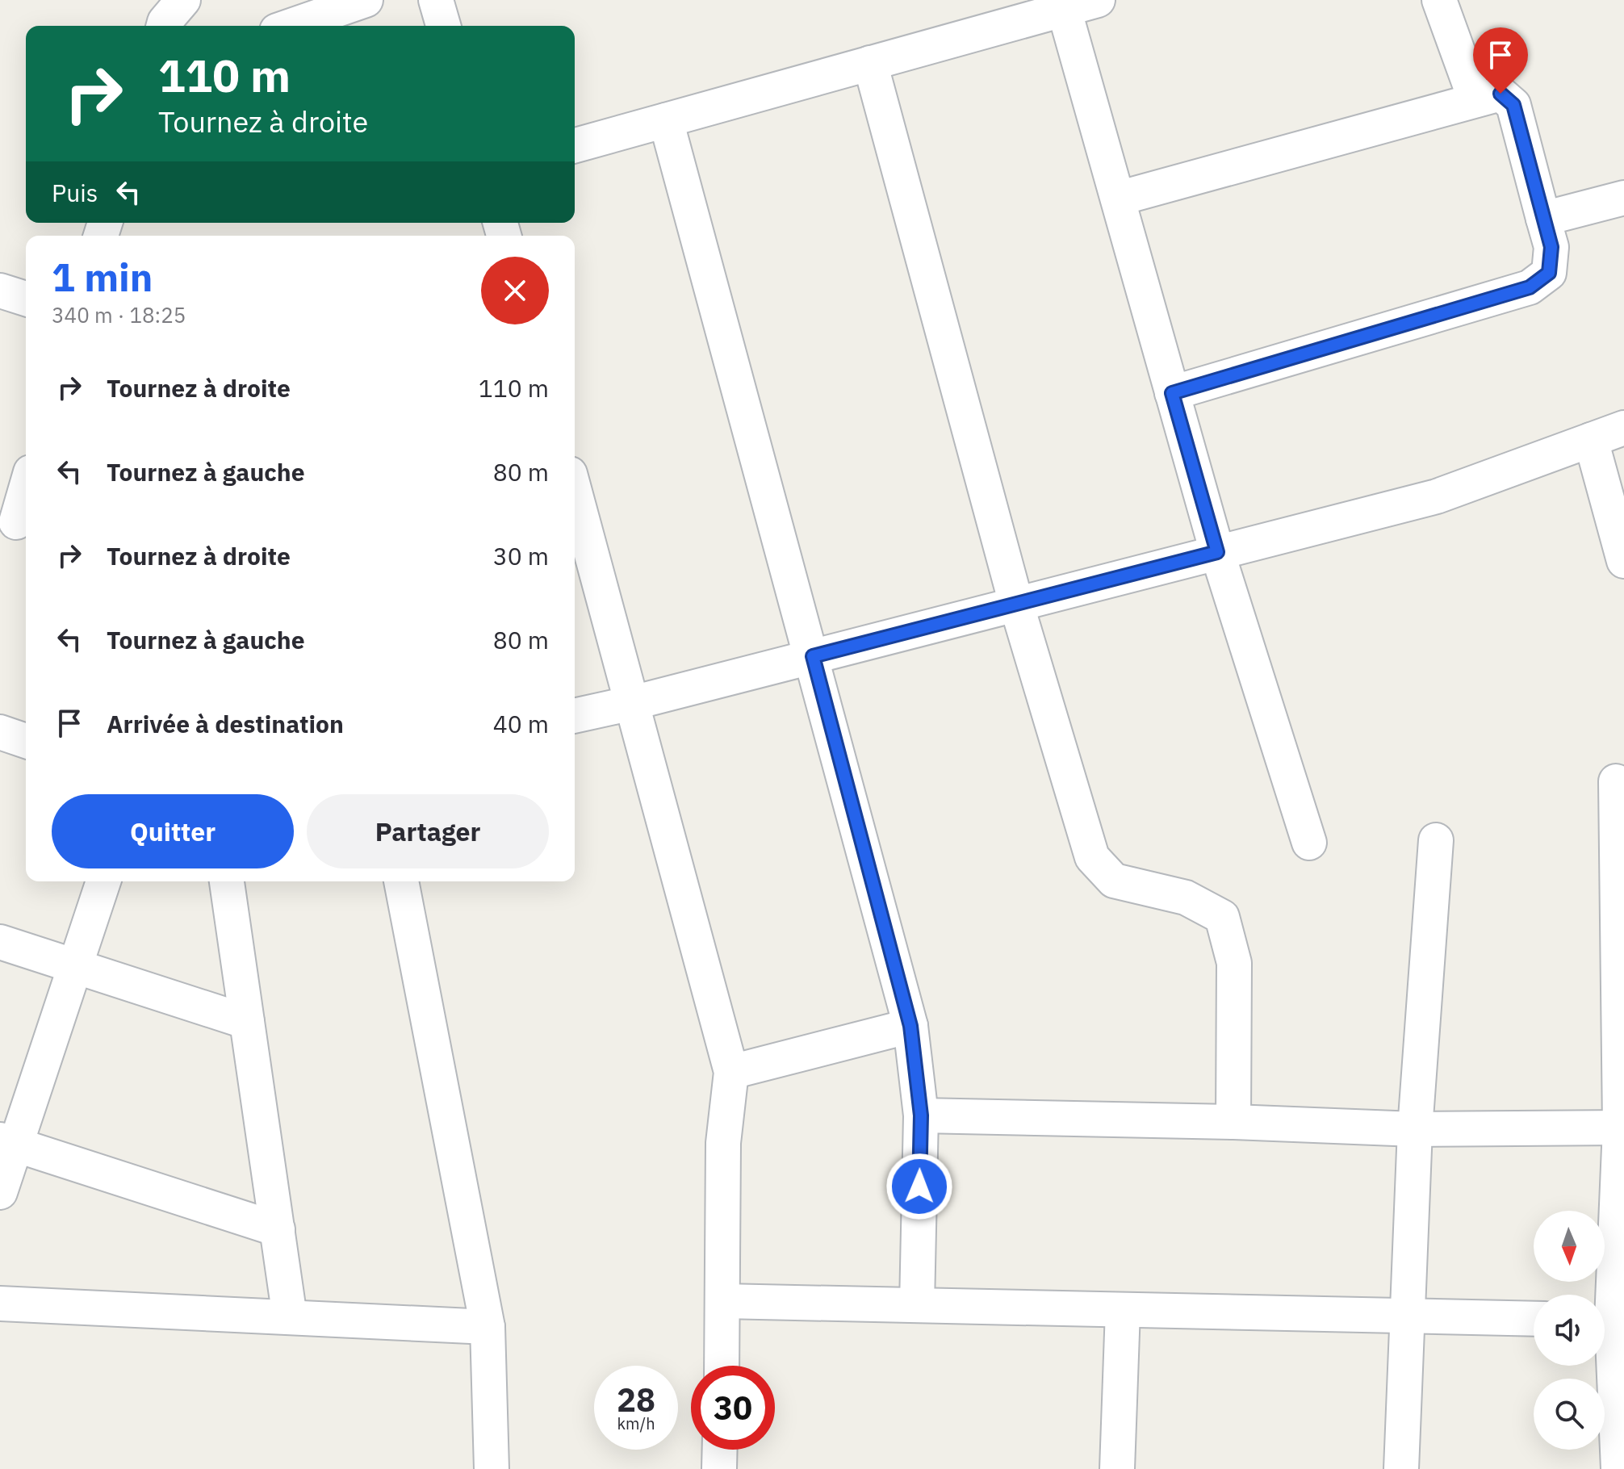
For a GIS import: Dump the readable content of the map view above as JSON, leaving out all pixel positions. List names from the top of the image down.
{
  "north": "bottom",
  "page": {
    "turn": ["110 m", "Tournez à droite"],
    "then": "Puis",
    "heading": ["1 min", "340 m · 18:25"],
    "list": [
      {
        "name": "Tournez à droite",
        "value": "110 m"
      },
      {
        "name": "Tournez à gauche",
        "value": "80 m"
      },
      {
        "name": "Tournez à droite",
        "value": "30 m"
      },
      {
        "name": "Tournez à gauche",
        "value": "80 m"
      },
      {
        "name": "Arrivée à destination",
        "value": "40 m"
      }
    ],
    "buttons": ["Quitter", "Partager"],
    "speed": "28 km/h",
    "limit": "30"
  }
}
